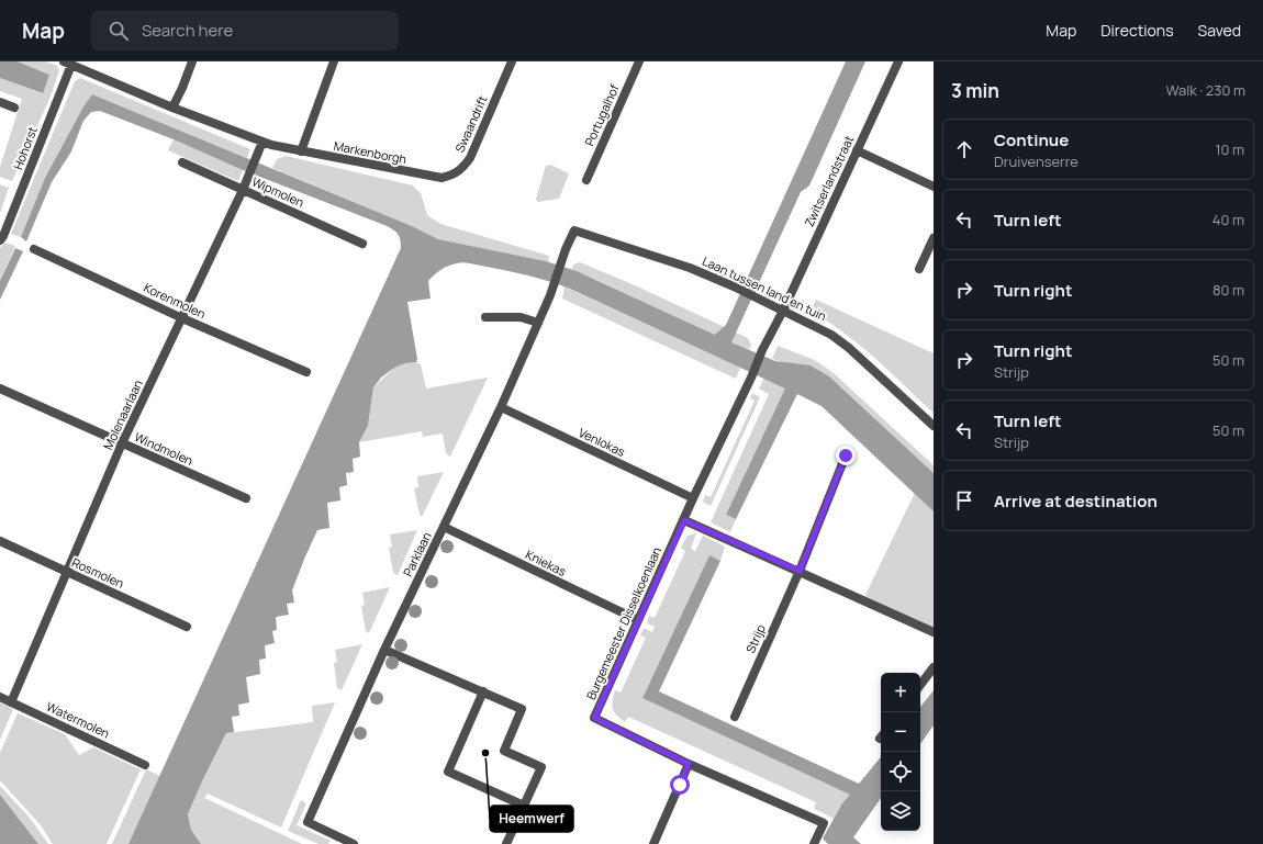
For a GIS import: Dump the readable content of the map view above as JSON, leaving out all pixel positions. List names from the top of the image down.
{
  "streets": {
    "street": [
      "Portugalhof",
      "Swaandrift",
      "Hohorst",
      "Markenborgh",
      "Zwitserlandstraat",
      "Wipmolen",
      "Laan tussen land en tuin",
      "Korenmolen",
      "Molenaarlaan",
      "Venlokas",
      "Windmolen",
      "Parklaan",
      "Kniekas",
      "Rosmolen",
      "Burgemeester Disselkoenlaan",
      "Strijp",
      "Watermolen"
    ]
  },
  "crossings": [
    ["Swaandrift", "Markenborgh"],
    ["Hohorst", "Markenborgh"],
    ["Markenborgh", "Molenaarlaan"],
    ["Zwitserlandstraat", "Laan tussen land en tuin"],
    ["Zwitserlandstraat", "Burgemeester Disselkoenlaan"],
    ["Wipmolen", "Molenaarlaan"],
    ["Laan tussen land en tuin", "Parklaan"],
    ["Laan tussen land en tuin", "Burgemeester Disselkoenlaan"],
    ["Korenmolen", "Molenaarlaan"],
    ["Molenaarlaan", "Windmolen"],
    ["Molenaarlaan", "Rosmolen"],
    ["Molenaarlaan", "Watermolen"],
    ["Venlokas", "Parklaan"],
    ["Venlokas", "Burgemeester Disselkoenlaan"],
    ["Parklaan", "Kniekas"],
    ["Kniekas", "Burgemeester Disselkoenlaan"]
  ],
  "places": ["Heemwerf"],
  "page": {
    "header": "Map",
    "search": "Search here",
    "nav": ["Map", "Directions", "Saved"],
    "heading": ["3 min", "Walk · 230 m"],
    "list": [
      ["Continue", "Druivenserre", "10 m"],
      ["Turn left", "40 m"],
      ["Turn right", "80 m"],
      ["Turn right", "Strijp", "50 m"],
      ["Turn left", "Strijp", "50 m"],
      "Arrive at destination"
    ],
    "map_buttons": ["+", "−"]
  }
}
